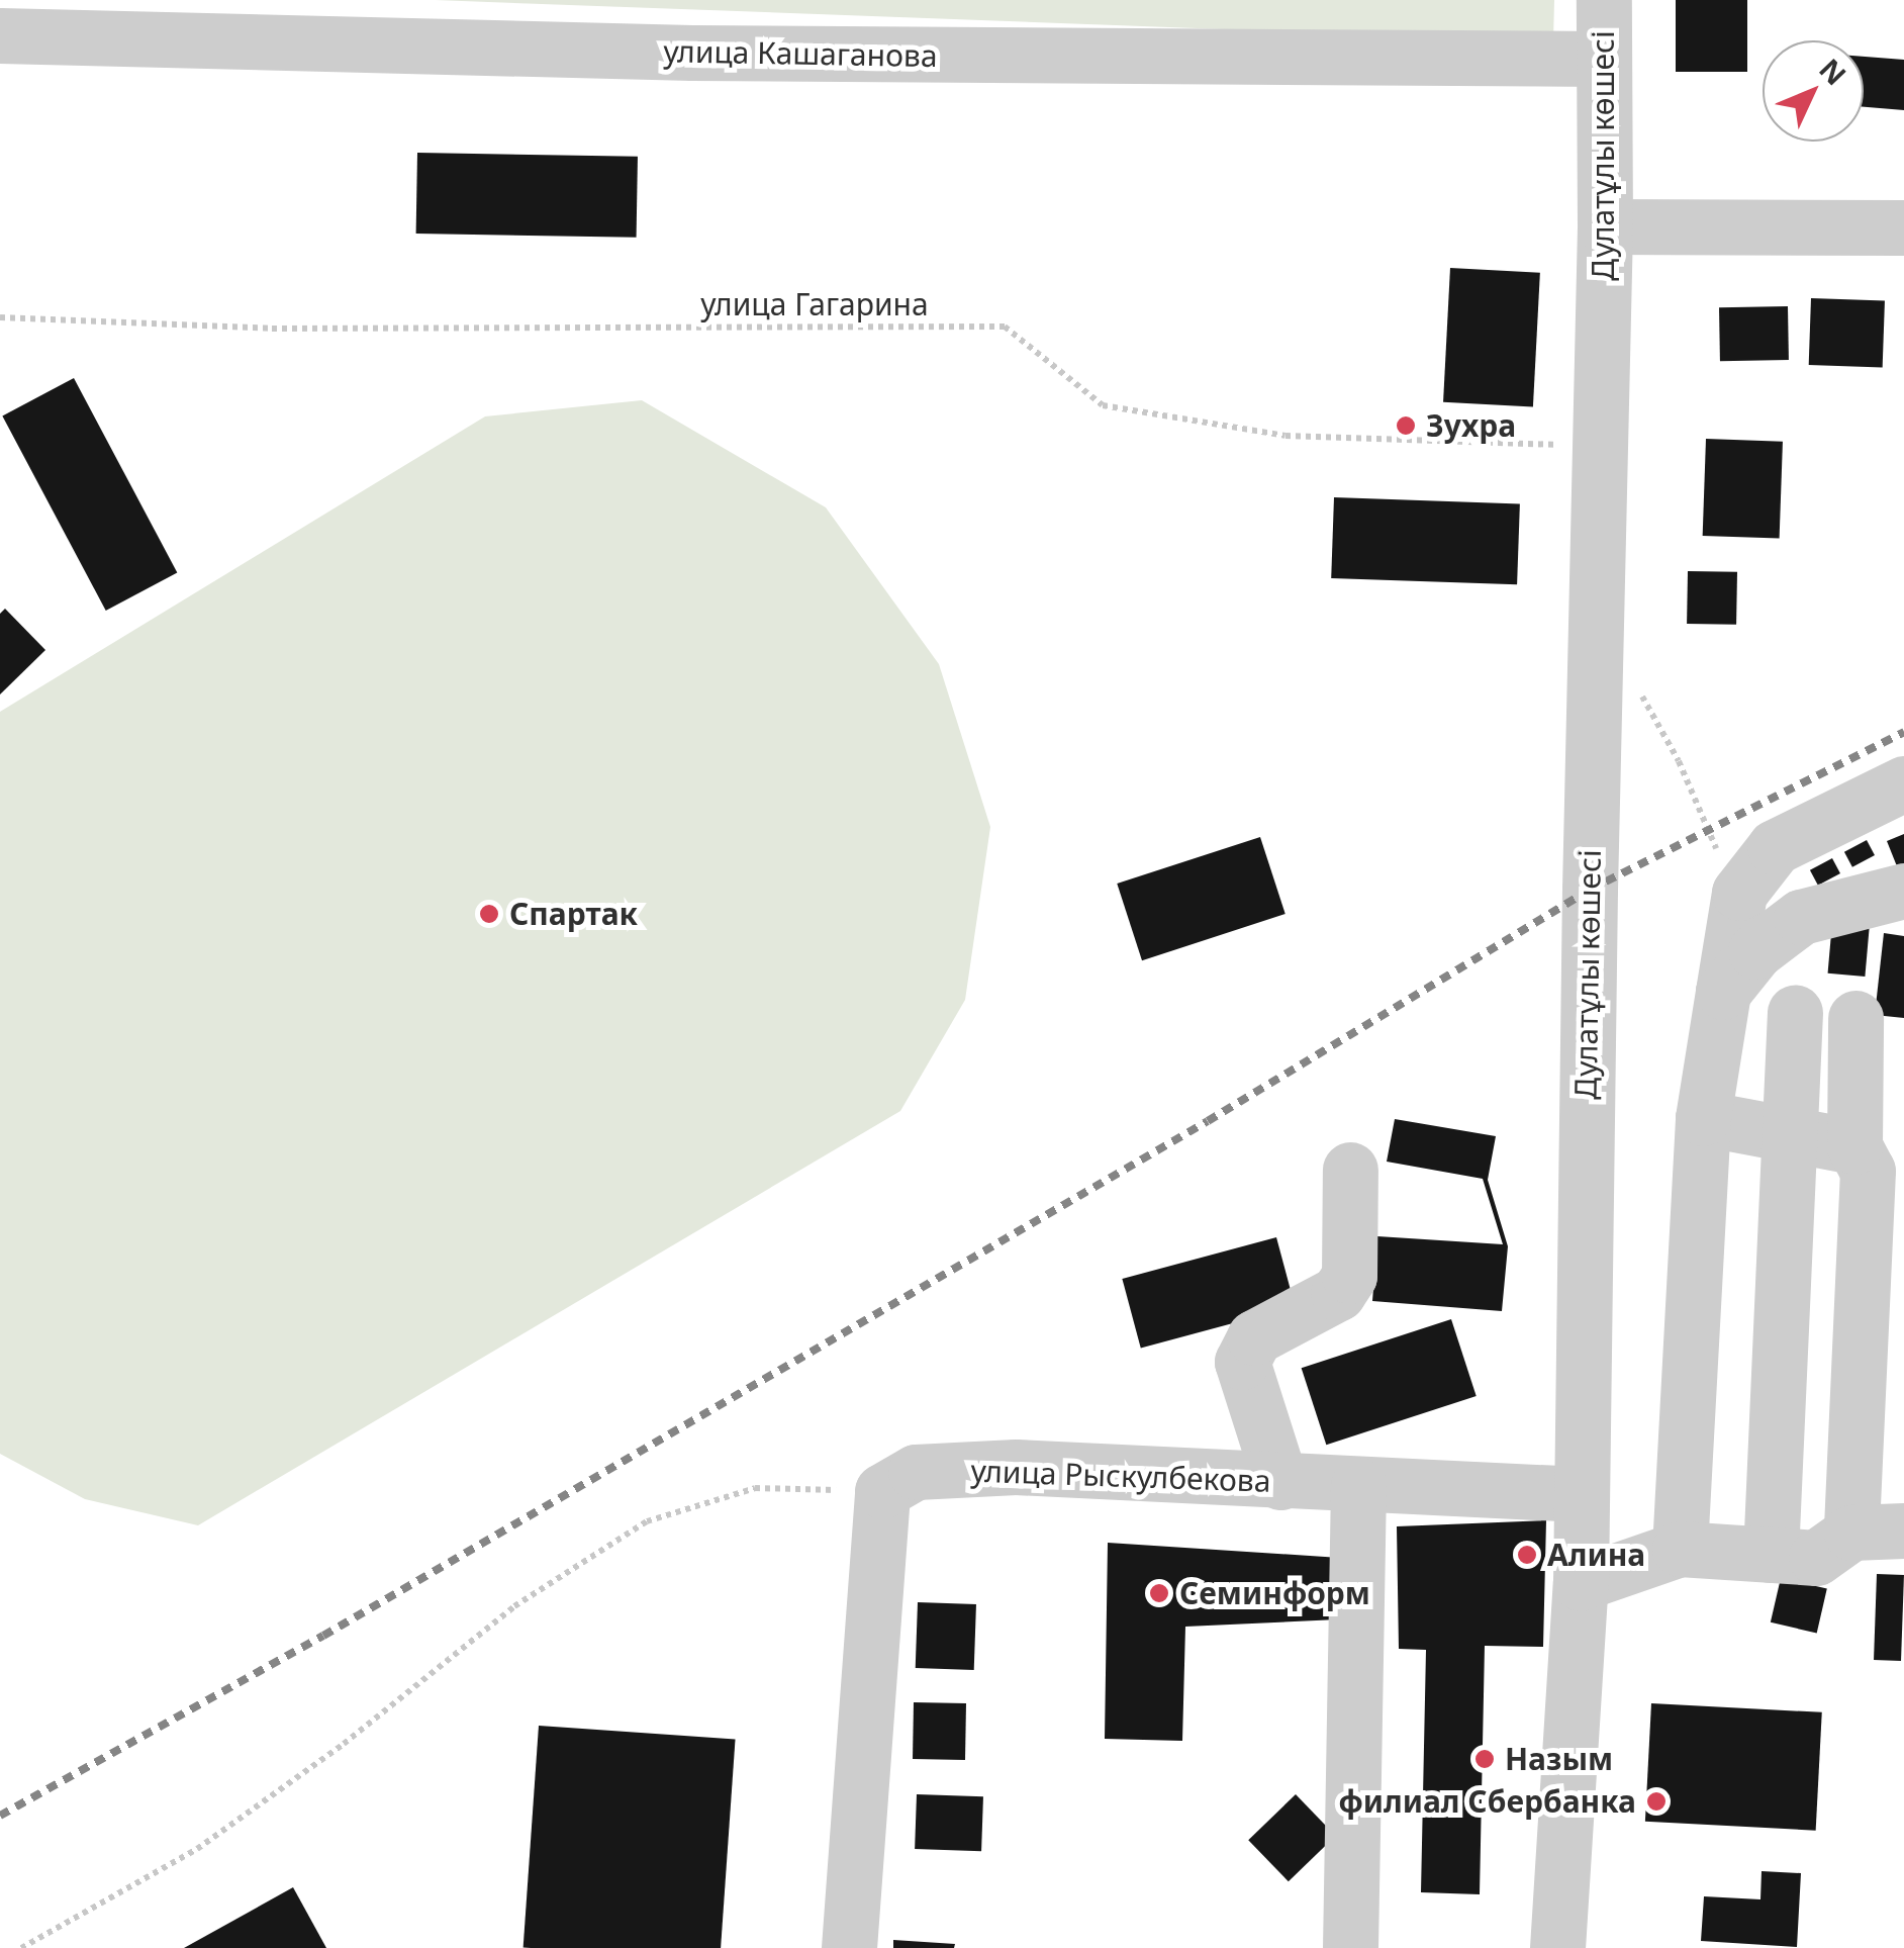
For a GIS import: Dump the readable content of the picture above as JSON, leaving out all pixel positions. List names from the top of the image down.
{
  "streets": {
    "street": ["улица Кашаганова", "Дулатұлы көшесі", "улица Рыскулбекова"],
    "path": ["улица Гагарина"]
  },
  "crossings": [
    ["улица Кашаганова", "Дулатұлы көшесі"],
    ["Дулатұлы көшесі", "улица Гагарина"],
    ["Дулатұлы көшесі", "улица Рыскулбекова"]
  ],
  "places": [
    "Зухра",
    "Спартак",
    "Алина",
    "Семинформ",
    "Назым",
    "филиал Сбербанка"
  ],
  "north": "top right"
}
